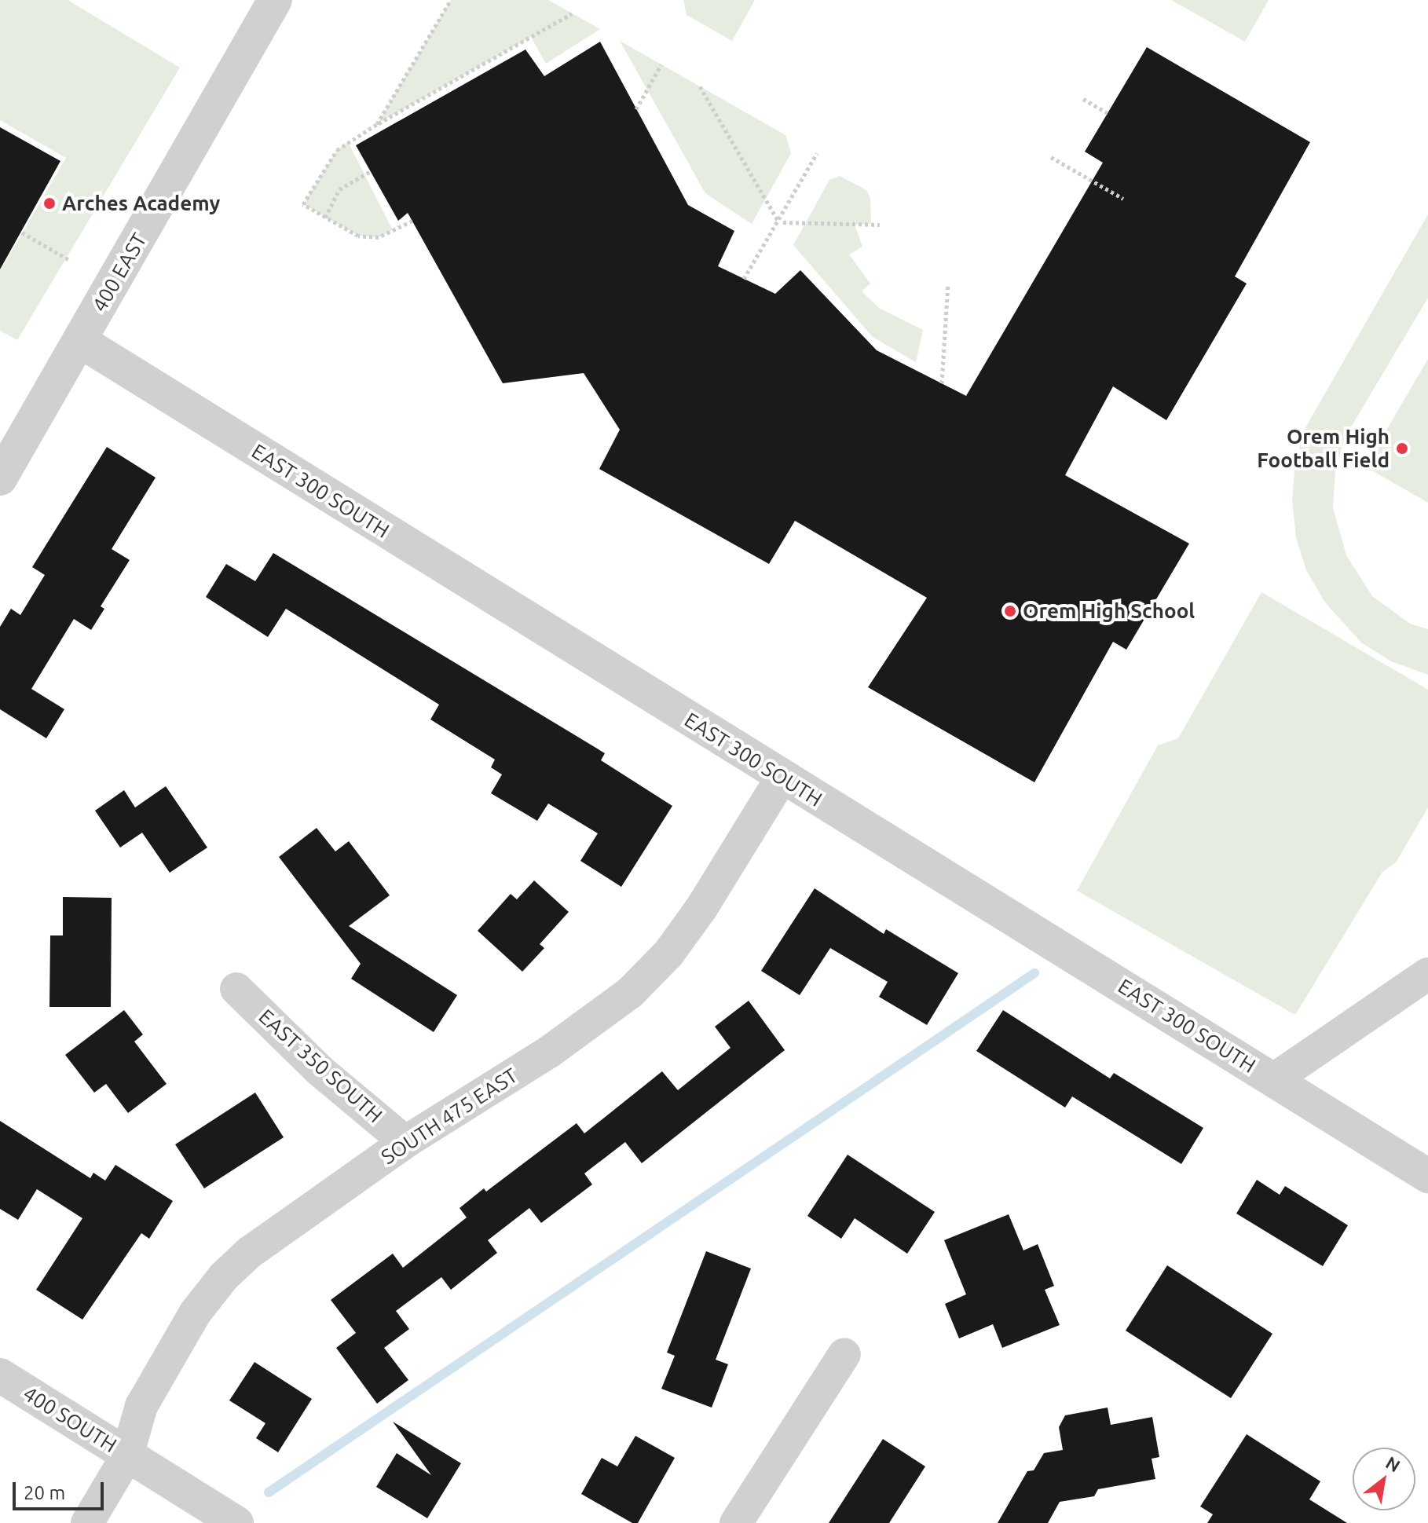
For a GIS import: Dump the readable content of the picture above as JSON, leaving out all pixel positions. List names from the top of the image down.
{
  "streets": {
    "street": [
      "400 EAST",
      "EAST 300 SOUTH",
      "EAST 350 SOUTH",
      "SOUTH 475 EAST",
      "400 SOUTH"
    ]
  },
  "crossings": [
    ["400 EAST", "EAST 300 SOUTH"],
    ["EAST 300 SOUTH", "SOUTH 475 EAST"],
    ["EAST 350 SOUTH", "SOUTH 475 EAST"],
    ["SOUTH 475 EAST", "400 SOUTH"]
  ],
  "places": ["Arches Academy", "Orem High Football Field", "Orem High School"],
  "scale_bar": "20 m",
  "north": "top right"
}
